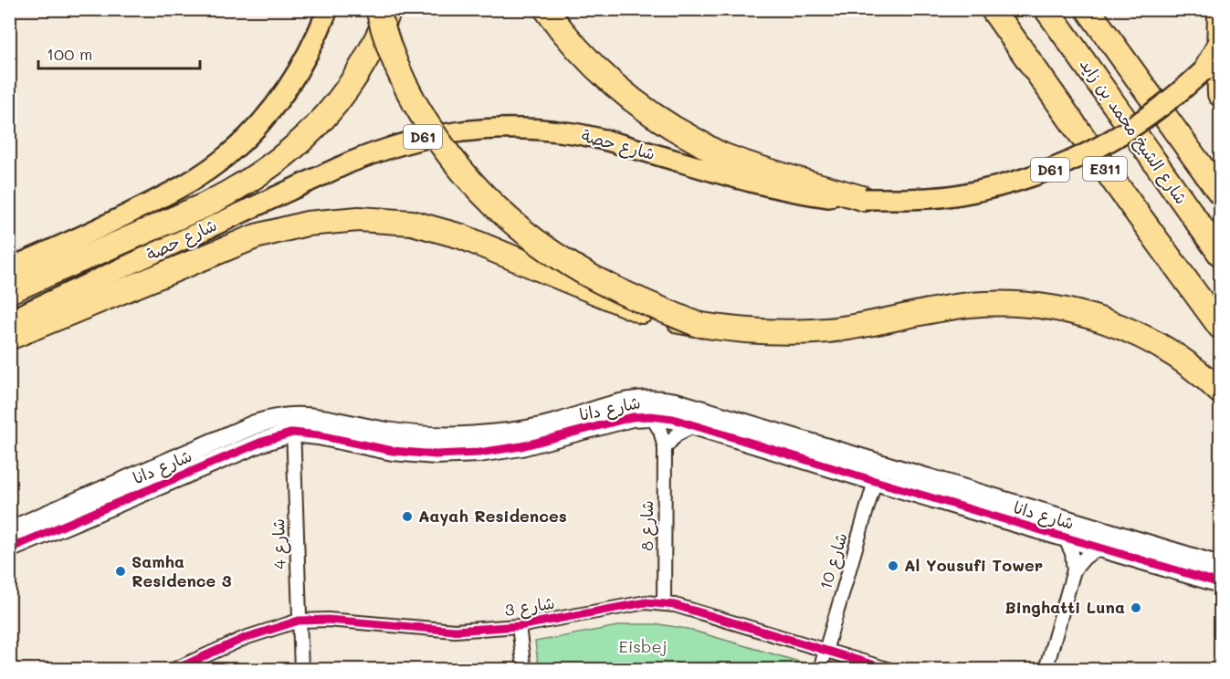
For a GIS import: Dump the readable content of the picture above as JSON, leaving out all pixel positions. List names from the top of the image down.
{
  "streets": {
    "highway": ["شارع الشيخ محمد بن زايد", "E311"],
    "main road": ["D61", "شارع حصة"],
    "street": [
      "شارع دانا",
      "شارع 8",
      "شارع 4",
      "شارع 10",
      "شارع 3"
    ]
  },
  "crossings": [
    ["شارع دانا", "شارع 8"],
    ["شارع دانا", "شارع 4"],
    ["شارع دانا", "شارع 10"],
    ["شارع 8", "شارع 3"],
    ["شارع 4", "شارع 3"],
    ["شارع 10", "شارع 3"]
  ],
  "parks": ["Eisbej"],
  "places": [
    "Aayah Residences",
    "Al Yousufi Tower",
    "Samha Residence 3",
    "Binghatti Luna"
  ],
  "scale_bar": "100 m"
}
